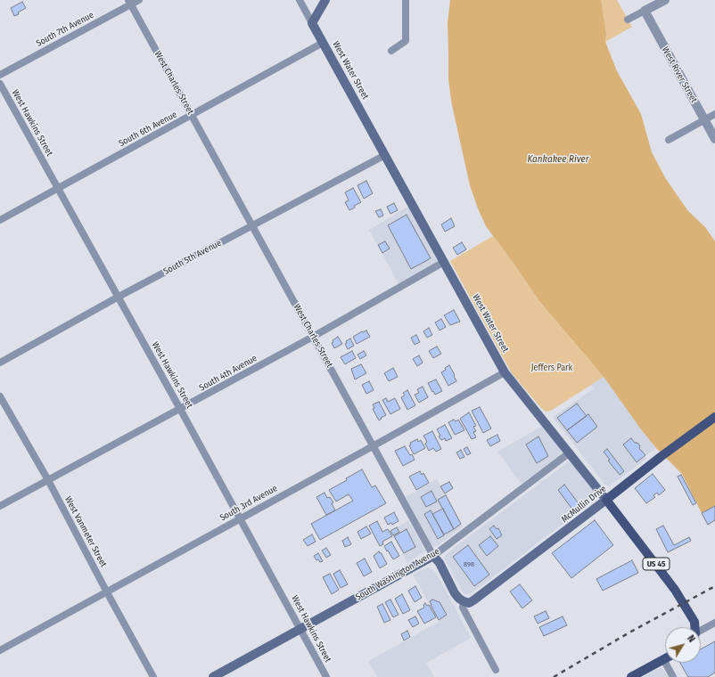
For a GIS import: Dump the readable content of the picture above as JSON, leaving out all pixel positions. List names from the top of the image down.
{
  "streets": {
    "main road": [
      "West Water Street",
      "West Charles Street",
      "McMullin Drive",
      "US 45",
      "South Washington Avenue"
    ],
    "street": [
      "South 7th Avenue",
      "West River Street",
      "West Hawkins Street",
      "South 6th Avenue",
      "South 5th Avenue",
      "South 4th Avenue",
      "South 3rd Avenue",
      "West Vanmeter Street"
    ]
  },
  "crossings": [
    ["South 7th Avenue", "West Charles Street"],
    ["West Water Street", "South 6th Avenue"],
    ["West Water Street", "South 5th Avenue"],
    ["West Water Street", "South 4th Avenue"],
    ["West Water Street", "South 3rd Avenue"],
    ["West Water Street", "McMullin Drive"],
    ["West Water Street", "South Washington Avenue"],
    ["West Charles Street", "South 6th Avenue"],
    ["West Charles Street", "South 5th Avenue"],
    ["West Charles Street", "South 4th Avenue"],
    ["West Charles Street", "South 3rd Avenue"],
    ["West Charles Street", "McMullin Drive"],
    ["West Charles Street", "South Washington Avenue"],
    ["West Hawkins Street", "South 6th Avenue"],
    ["West Hawkins Street", "South 5th Avenue"],
    ["West Hawkins Street", "South 4th Avenue"],
    ["West Hawkins Street", "South 3rd Avenue"],
    ["West Hawkins Street", "South Washington Avenue"],
    ["South 4th Avenue", "West Vanmeter Street"],
    ["South 3rd Avenue", "West Vanmeter Street"]
  ],
  "water": ["Kankakee River"],
  "parks": ["Jeffers Park"],
  "house_numbers": ["898"],
  "north": "top right"
}
